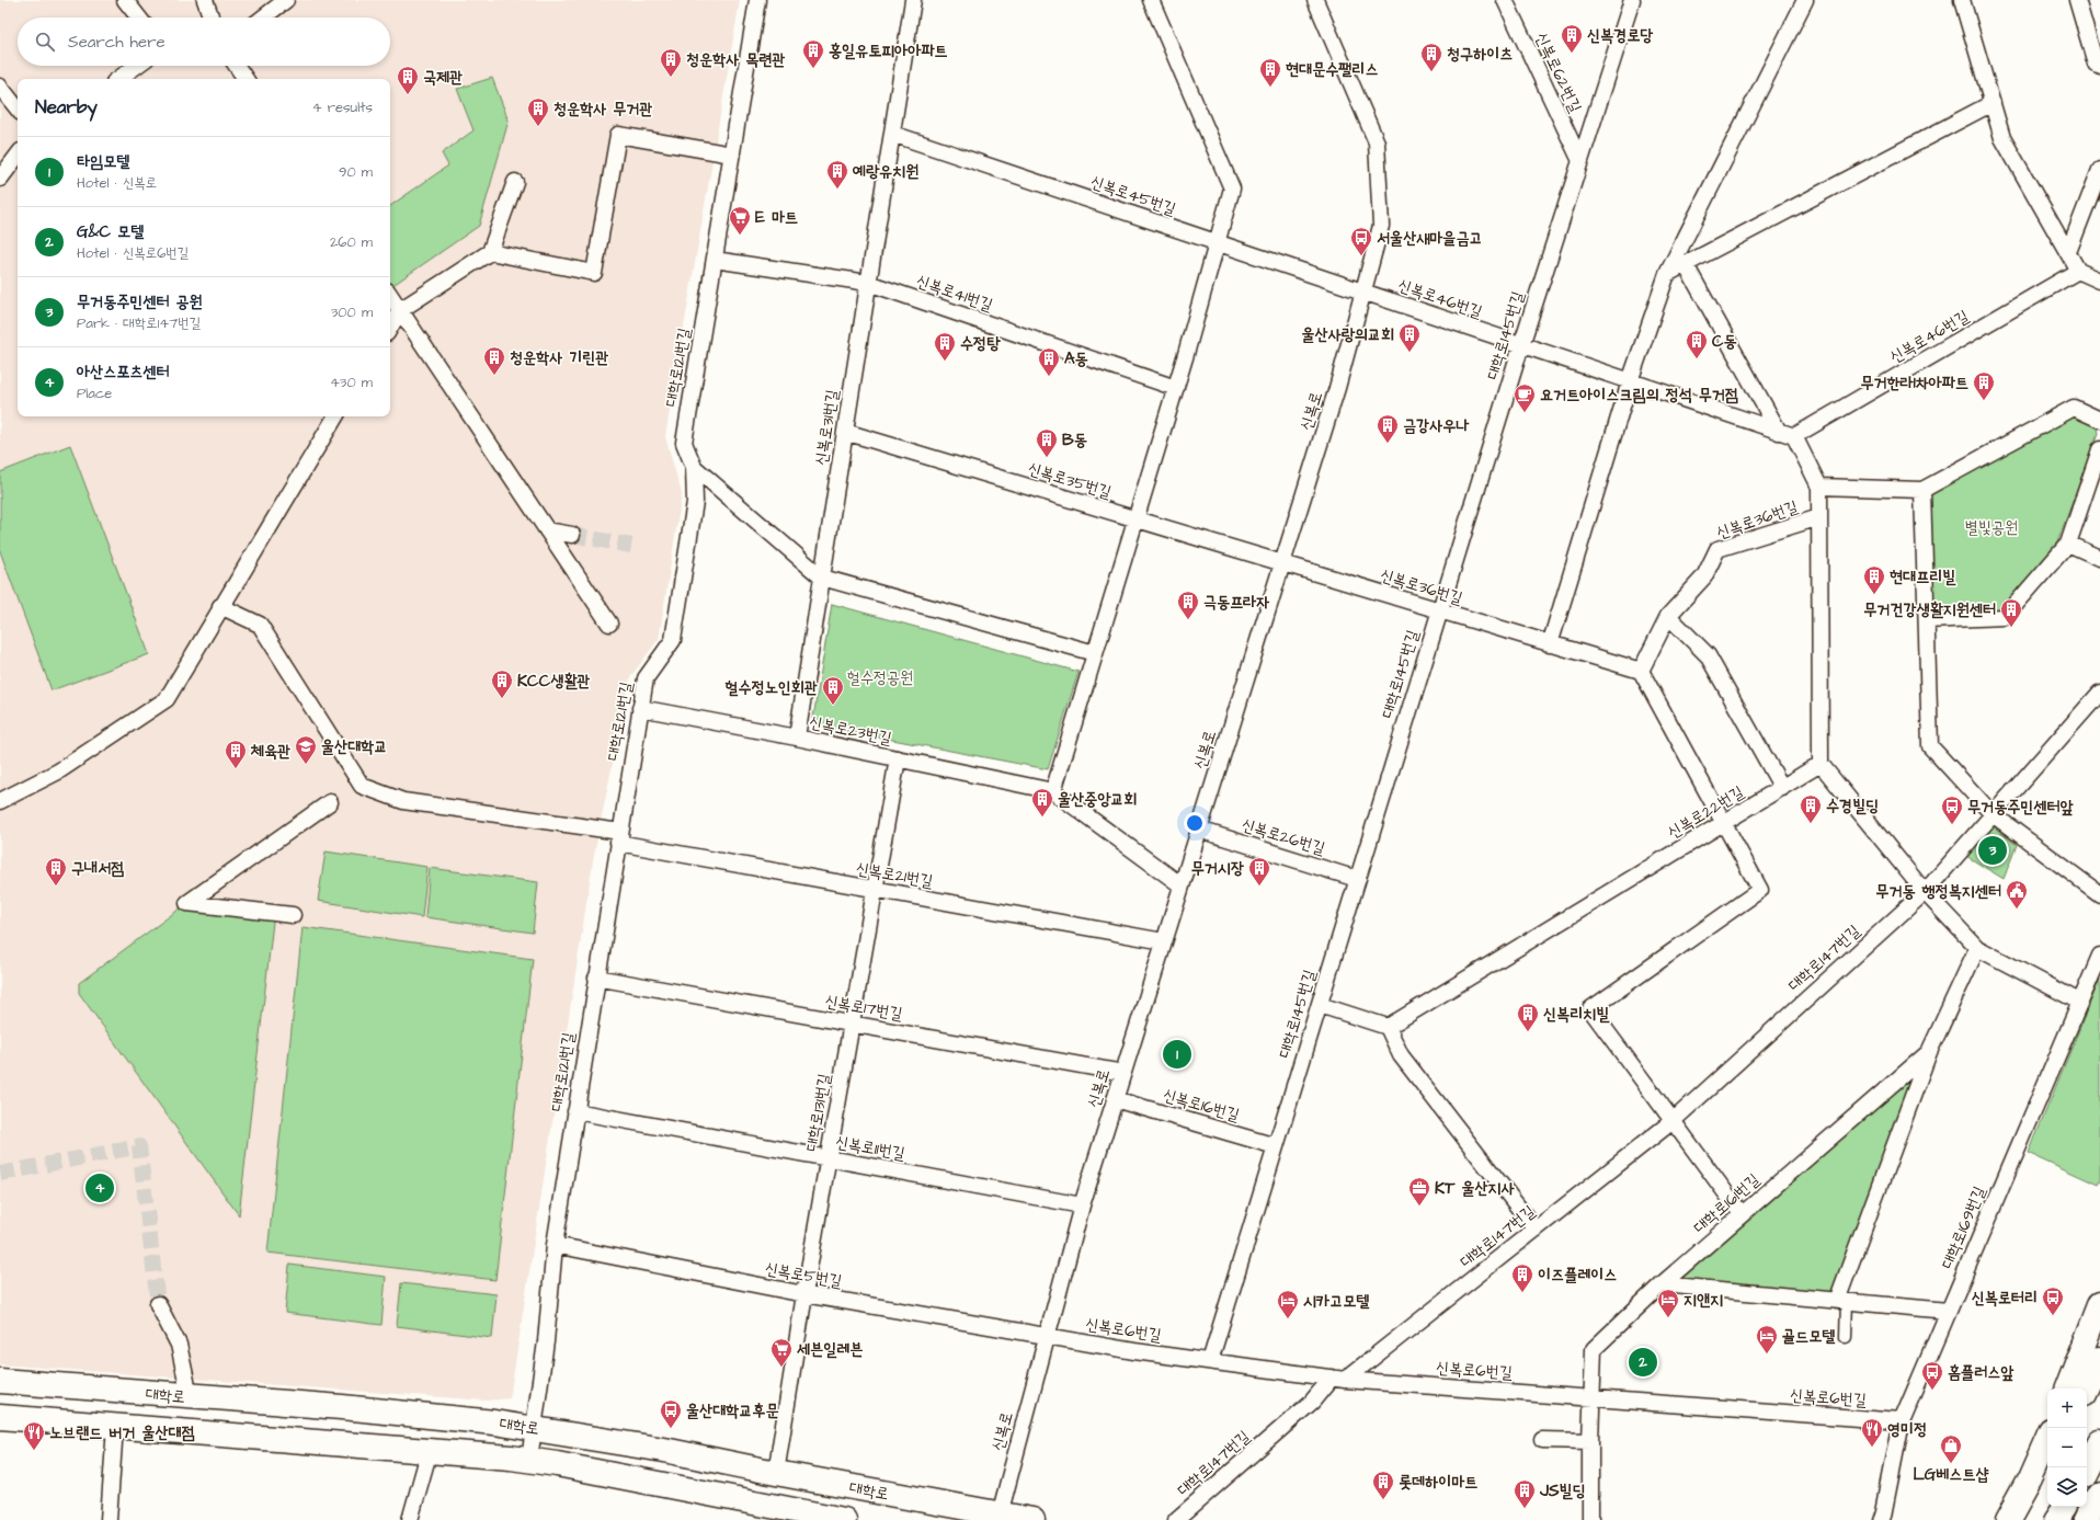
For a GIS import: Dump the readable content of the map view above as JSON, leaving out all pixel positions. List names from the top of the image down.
{
  "streets": {
    "main road": ["대학로"],
    "street": [
      "신복로62번길",
      "신복로45번길",
      "신복로41번길",
      "신복로46번길",
      "대학로145번길",
      "대학로121번길",
      "신복로",
      "신복로31번길",
      "신복로35번길",
      "신복로36번길",
      "신복로23번길",
      "신복로22번길",
      "신복로26번길",
      "신복로21번길",
      "대학로147번길",
      "신복로17번길",
      "신복로16번길",
      "대학로131번길",
      "신복로11번길",
      "대학로161번길",
      "대학로169번길",
      "신복로5번길",
      "신복로6번길"
    ]
  },
  "crossings": [
    ["신복로62번길", "대학로145번길"],
    ["신복로45번길", "신복로46번길"],
    ["신복로45번길", "신복로"],
    ["신복로45번길", "신복로31번길"],
    ["신복로41번길", "대학로121번길"],
    ["신복로41번길", "신복로31번길"],
    ["신복로46번길", "대학로145번길"],
    ["신복로46번길", "신복로"],
    ["대학로145번길", "신복로36번길"],
    ["대학로145번길", "신복로26번길"],
    ["대학로145번길", "신복로16번길"],
    ["대학로145번길", "신복로6번길"],
    ["대학로121번길", "신복로23번길"],
    ["대학로121번길", "신복로21번길"],
    ["대학로121번길", "신복로17번길"],
    ["대학로121번길", "신복로11번길"],
    ["대학로121번길", "신복로5번길"],
    ["대학로121번길", "대학로"],
    ["신복로", "신복로35번길"],
    ["신복로", "신복로36번길"],
    ["신복로", "신복로23번길"],
    ["신복로", "신복로26번길"],
    ["신복로", "신복로21번길"],
    ["신복로", "신복로17번길"],
    ["신복로", "신복로16번길"],
    ["신복로", "신복로11번길"],
    ["신복로", "신복로5번길"],
    ["신복로", "신복로6번길"],
    ["신복로", "대학로"],
    ["신복로31번길", "신복로35번길"],
    ["신복로31번길", "신복로23번길"],
    ["신복로35번길", "신복로36번길"],
    ["신복로23번길", "대학로131번길"],
    ["신복로21번길", "대학로131번길"],
    ["대학로147번길", "신복로6번길"],
    ["신복로17번길", "대학로131번길"],
    ["대학로131번길", "신복로11번길"],
    ["대학로131번길", "신복로5번길"],
    ["대학로131번길", "대학로"],
    ["대학로161번길", "신복로6번길"],
    ["대학로169번길", "신복로6번길"],
    ["신복로5번길", "신복로6번길"]
  ],
  "parks": ["별빛공원", "헐수정공원"],
  "places": {
    "building": [
      "신복경로당",
      "홍일유토피아아파트",
      "청구하이츠",
      "청운학사 목련관",
      "현대문수팰리스",
      "국제관",
      "청운학사 무거관",
      "예랑유치원",
      "울산사랑의교회",
      "C동",
      "수정탕",
      "청운학사 기린관",
      "A동",
      "무거한라1차아파트",
      "금강사우나",
      "B동",
      "현대프리빌",
      "극동프라자",
      "무거건강생활지원센터",
      "KCC생활관",
      "헐수정노인회관",
      "체육관",
      "울산중앙교회",
      "수경빌딩",
      "구내서점",
      "무거시장",
      "신복리치빌",
      "이즈플레이스",
      "롯데하이마트",
      "JS빌딩"
    ],
    "supermarket": ["E 마트", "세븐일레븐"],
    "bus stop": [
      "서울산새마을금고",
      "무거동주민센터앞",
      "신복로터리",
      "홈플러스앞",
      "울산대학교후문"
    ],
    "cafe": ["요거트아이스크림의 정석 무거점"],
    "school or university": ["울산대학교"],
    "public building": ["무거동 행정복지센터"],
    "office": ["KT 울산지사"],
    "hotel": ["지앤지", "시카고모텔", "골드모텔"],
    "restaurant": ["영미정", "노브랜드 버거 울산대점"],
    "shop": ["LG베스트샵"]
  },
  "page": {
    "search": "Search here",
    "heading": ["Nearby", "4 results"],
    "list": [
      {
        "mark": "1",
        "name": "타임모텔",
        "note": "Hotel · 신복로",
        "value": "90 m"
      },
      {
        "mark": "2",
        "name": "G&C 모텔",
        "note": "Hotel · 신복로6번길",
        "value": "260 m"
      },
      {
        "mark": "3",
        "name": "무거동주민센터 공원",
        "note": "Park · 대학로147번길",
        "value": "300 m"
      },
      {
        "mark": "4",
        "name": "아산스포츠센터",
        "note": "Place",
        "value": "430 m"
      }
    ],
    "pins": [
      "3",
      "1",
      "4",
      "2"
    ],
    "map_buttons": ["+", "−"]
  }
}
